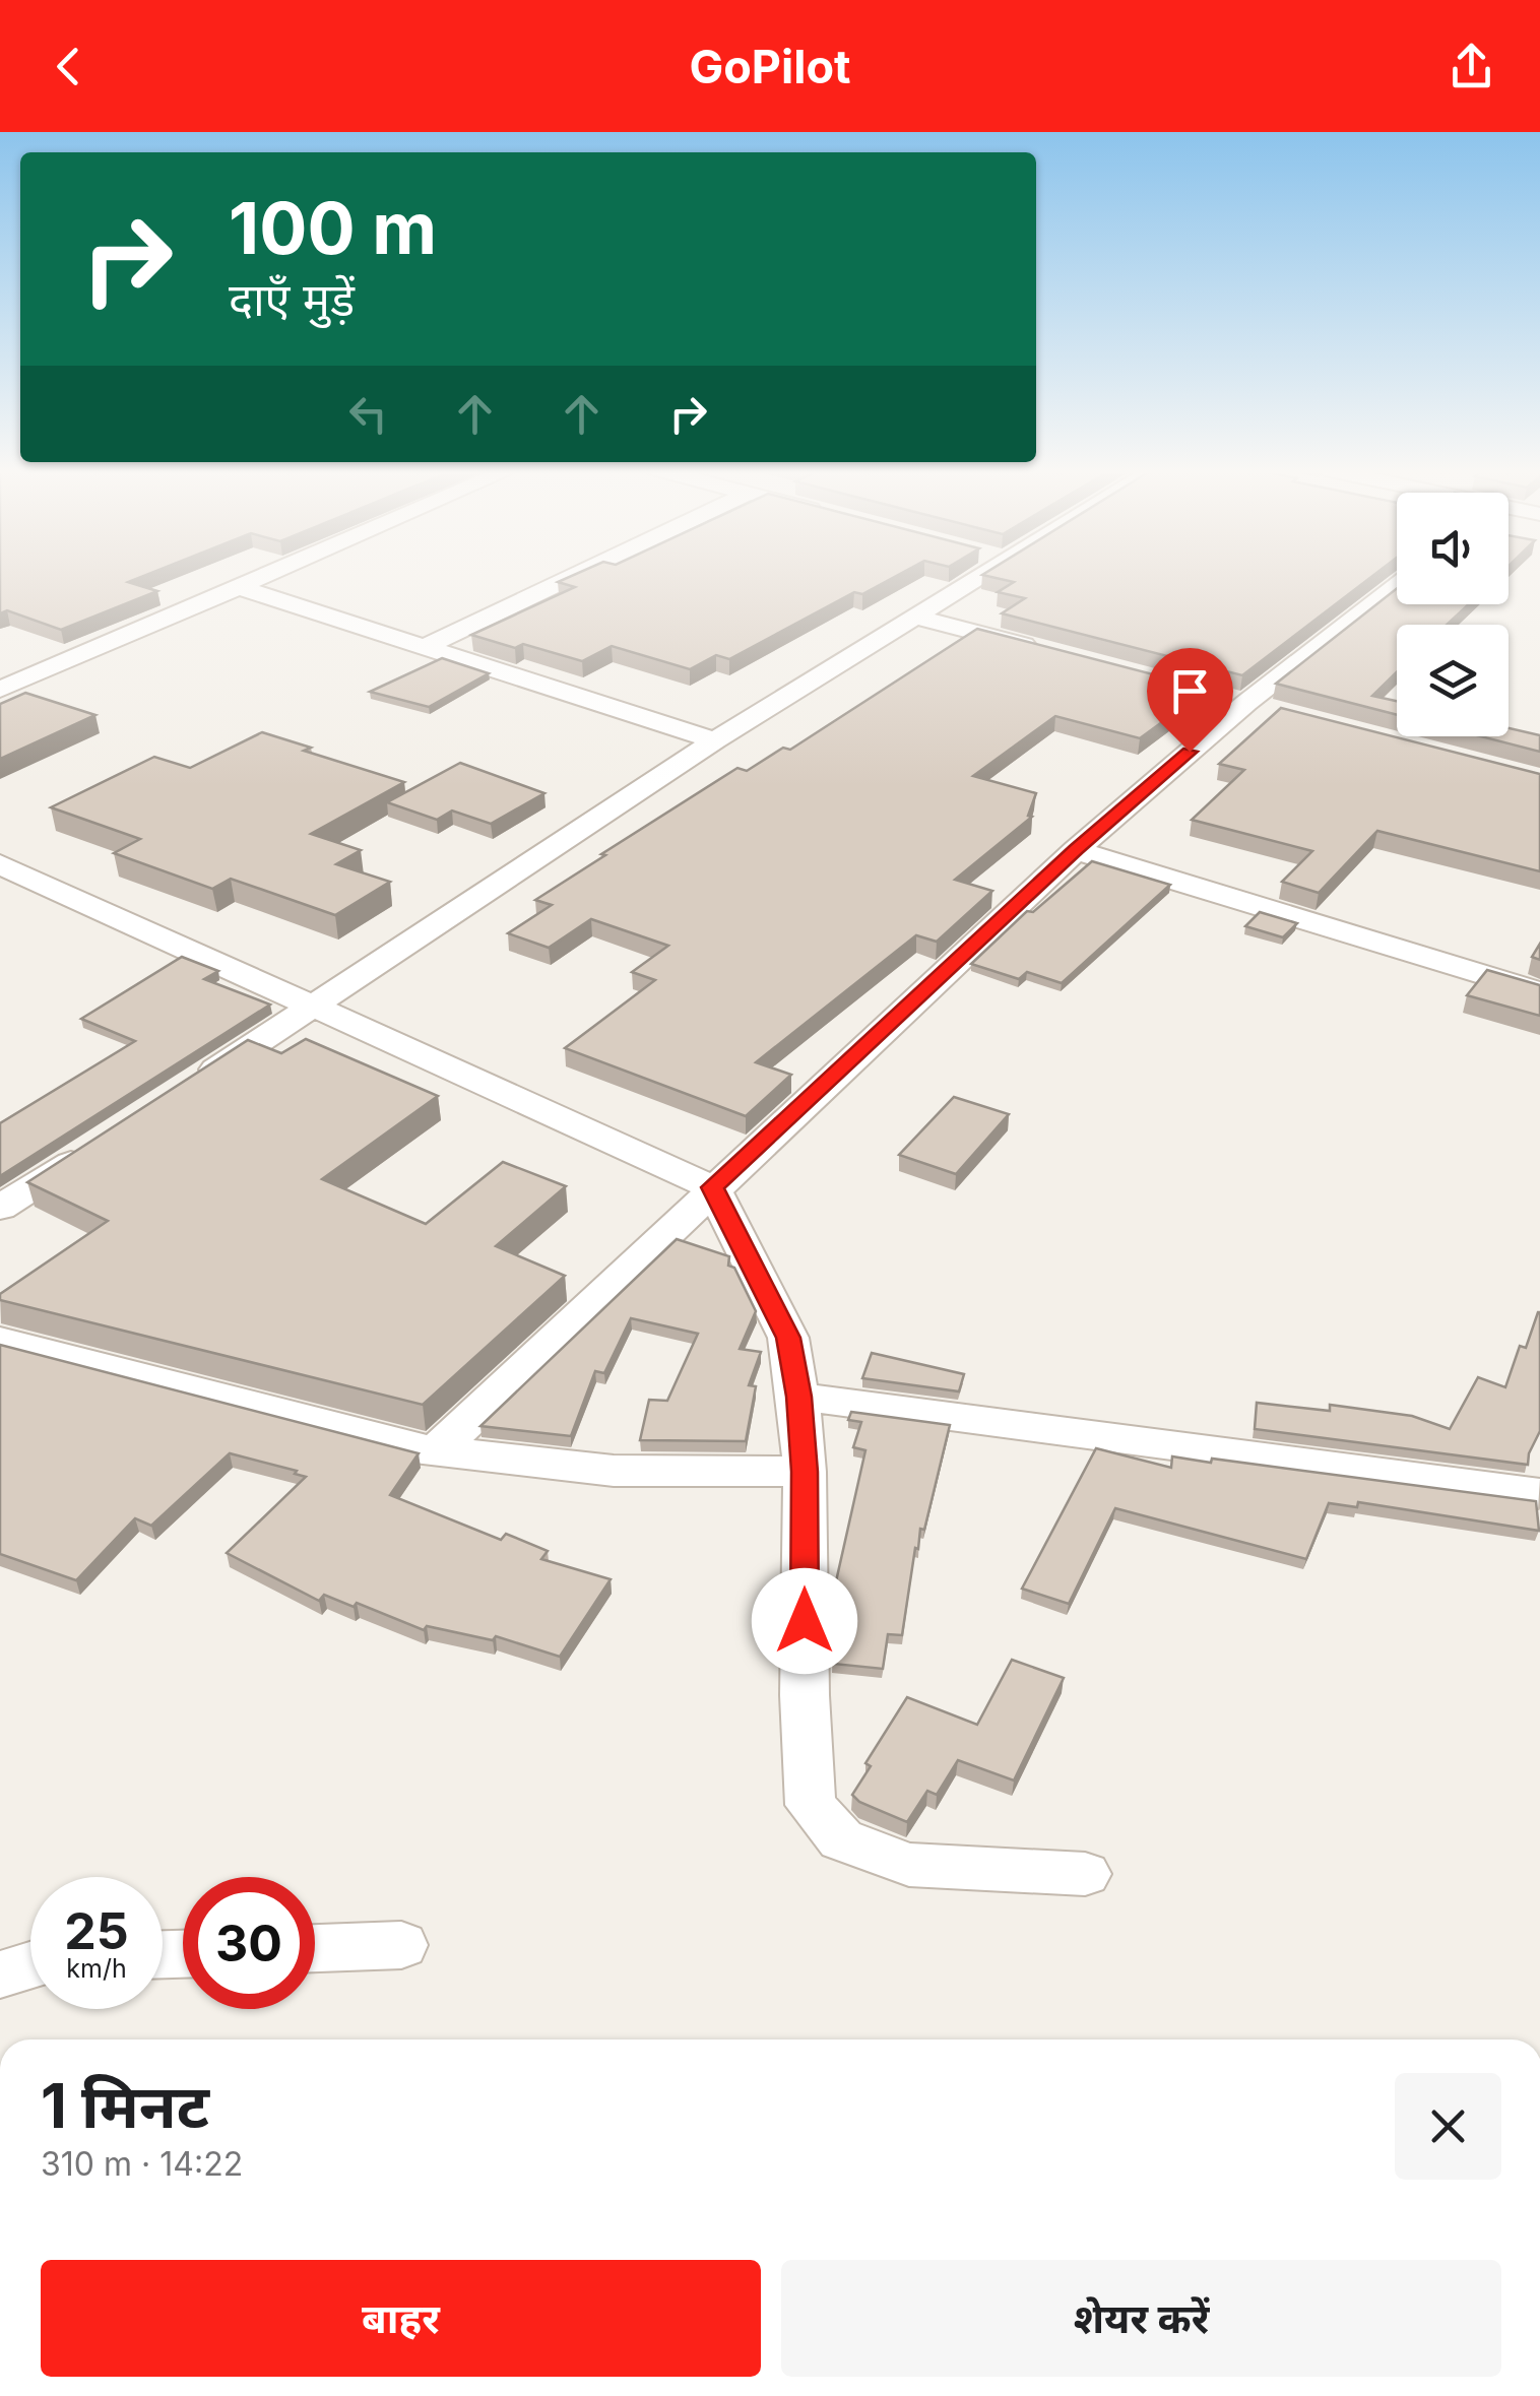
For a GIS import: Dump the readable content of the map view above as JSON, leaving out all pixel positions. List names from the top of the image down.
{
  "page": {
    "header": "GoPilot",
    "turn": ["100 m", "दाएँ मुड़ें"],
    "speed": "25 km/h",
    "limit": "30",
    "heading": ["1 मिनट", "310 m · 14:22"],
    "buttons": ["बाहर", "शेयर करें"]
  }
}
